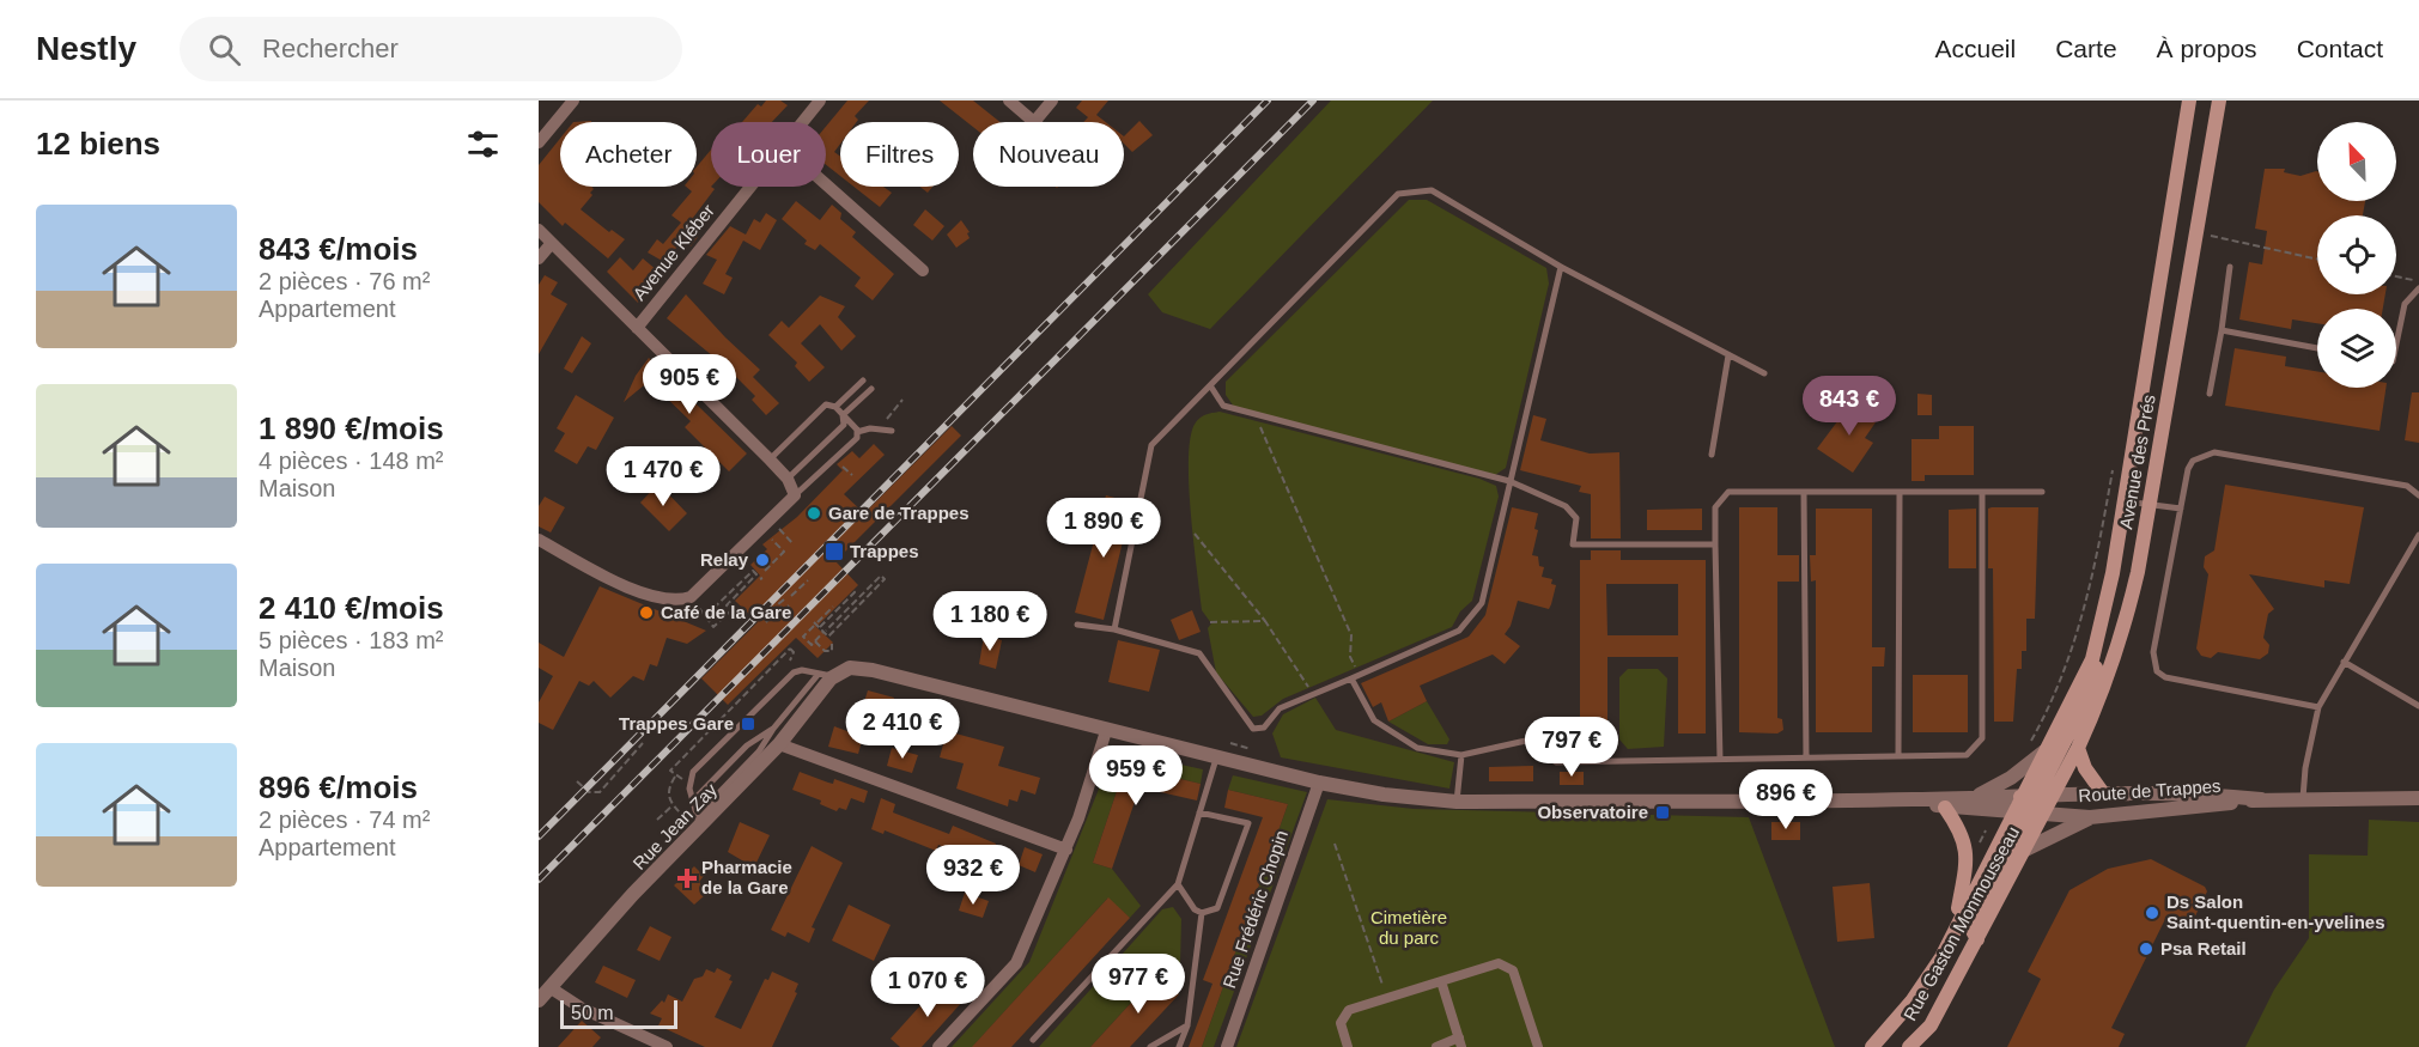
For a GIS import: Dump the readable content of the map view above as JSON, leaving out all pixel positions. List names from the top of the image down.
{
  "streets": {
    "main road": ["Avenue des Prés", "Rue Gaston Monmousseau"],
    "street": [
      "Avenue Kléber",
      "Route de Trappes",
      "Rue Jean Zay",
      "Rue Frédéric Chopin"
    ]
  },
  "crossings": [
    ["Avenue des Prés", "Route de Trappes"],
    ["Avenue des Prés", "Rue Gaston Monmousseau"],
    ["Route de Trappes", "Rue Gaston Monmousseau"]
  ],
  "parks": ["Cimetière du parc"],
  "places": {
    "other": [
      "Gare de Trappes",
      "Relay",
      "Café de la Gare",
      "Ds Salon Saint-quentin-en-yvelines",
      "Psa Retail"
    ],
    "transit": ["Trappes", "Trappes Gare", "Observatoire"],
    "health": ["Pharmacie de la Gare"]
  },
  "scale_bar": "50 m",
  "north": "top left",
  "page": {
    "header": "Nestly",
    "search": "Rechercher",
    "nav": [
      "Accueil",
      "Carte",
      "À propos",
      "Contact"
    ],
    "heading": "12 biens",
    "chip": [
      "Acheter",
      "Louer",
      "Filtres",
      "Nouveau"
    ],
    "list": [
      {
        "name": "843 €/mois",
        "note": "2 pièces · 76 m² · Appartement"
      },
      {
        "name": "1 890 €/mois",
        "note": "4 pièces · 148 m² · Maison"
      },
      {
        "name": "2 410 €/mois",
        "note": "5 pièces · 183 m² · Maison"
      },
      {
        "name": "896 €/mois",
        "note": "2 pièces · 74 m² · Appartement"
      }
    ],
    "price": [
      "905 €",
      "843 €",
      "1 470 €",
      "1 890 €",
      "1 180 €",
      "2 410 €",
      "797 €",
      "959 €",
      "896 €",
      "932 €",
      "977 €",
      "1 070 €"
    ],
    "scale": "50 m"
  }
}
